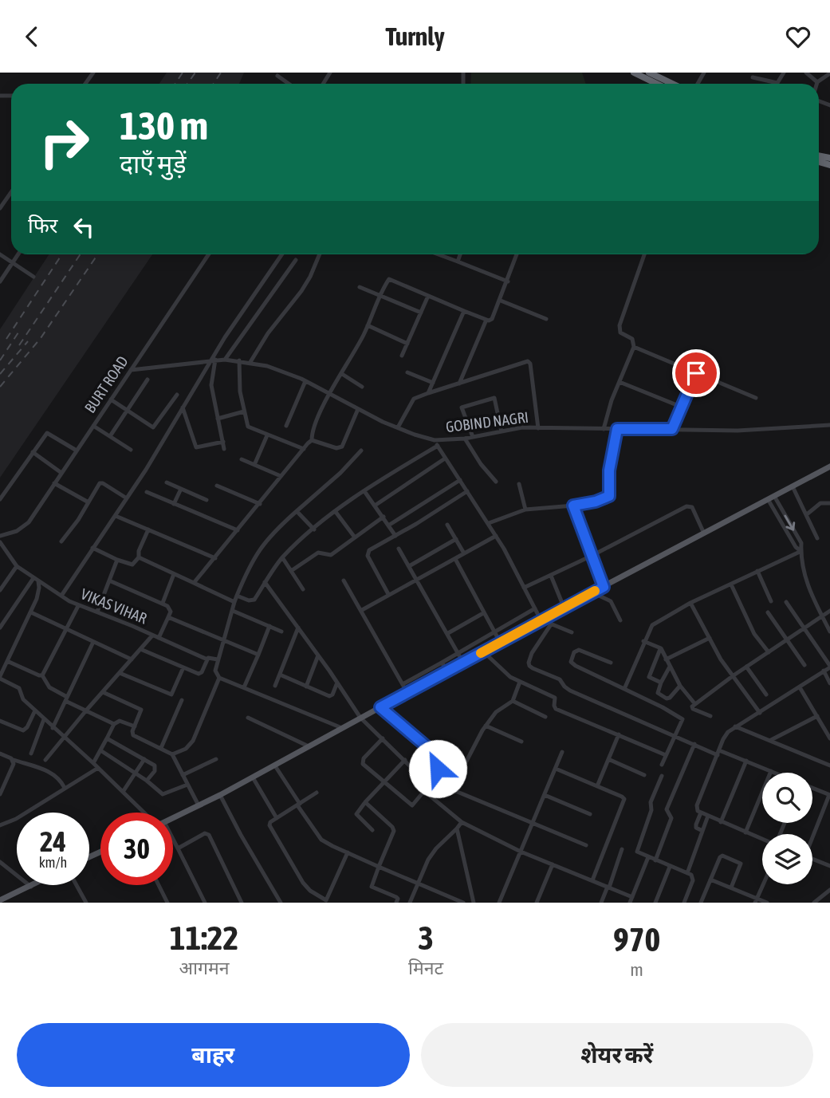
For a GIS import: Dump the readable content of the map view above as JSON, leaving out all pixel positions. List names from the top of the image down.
{
  "streets": {
    "street": ["BURT ROAD", "GOBIND NAGRI", "VIKAS VIHAR"]
  },
  "crossings": [
    ["BURT ROAD", "GOBIND NAGRI"]
  ],
  "page": {
    "header": "Turnly",
    "turn": ["130 m", "दाएँ मुड़ें"],
    "then": "फिर",
    "speed": "24 km/h",
    "limit": "30",
    "eta": [
      "11:22",
      "आगमन",
      "3",
      "मिनट",
      "970",
      "m"
    ],
    "buttons": ["बाहर", "शेयर करें"]
  }
}
